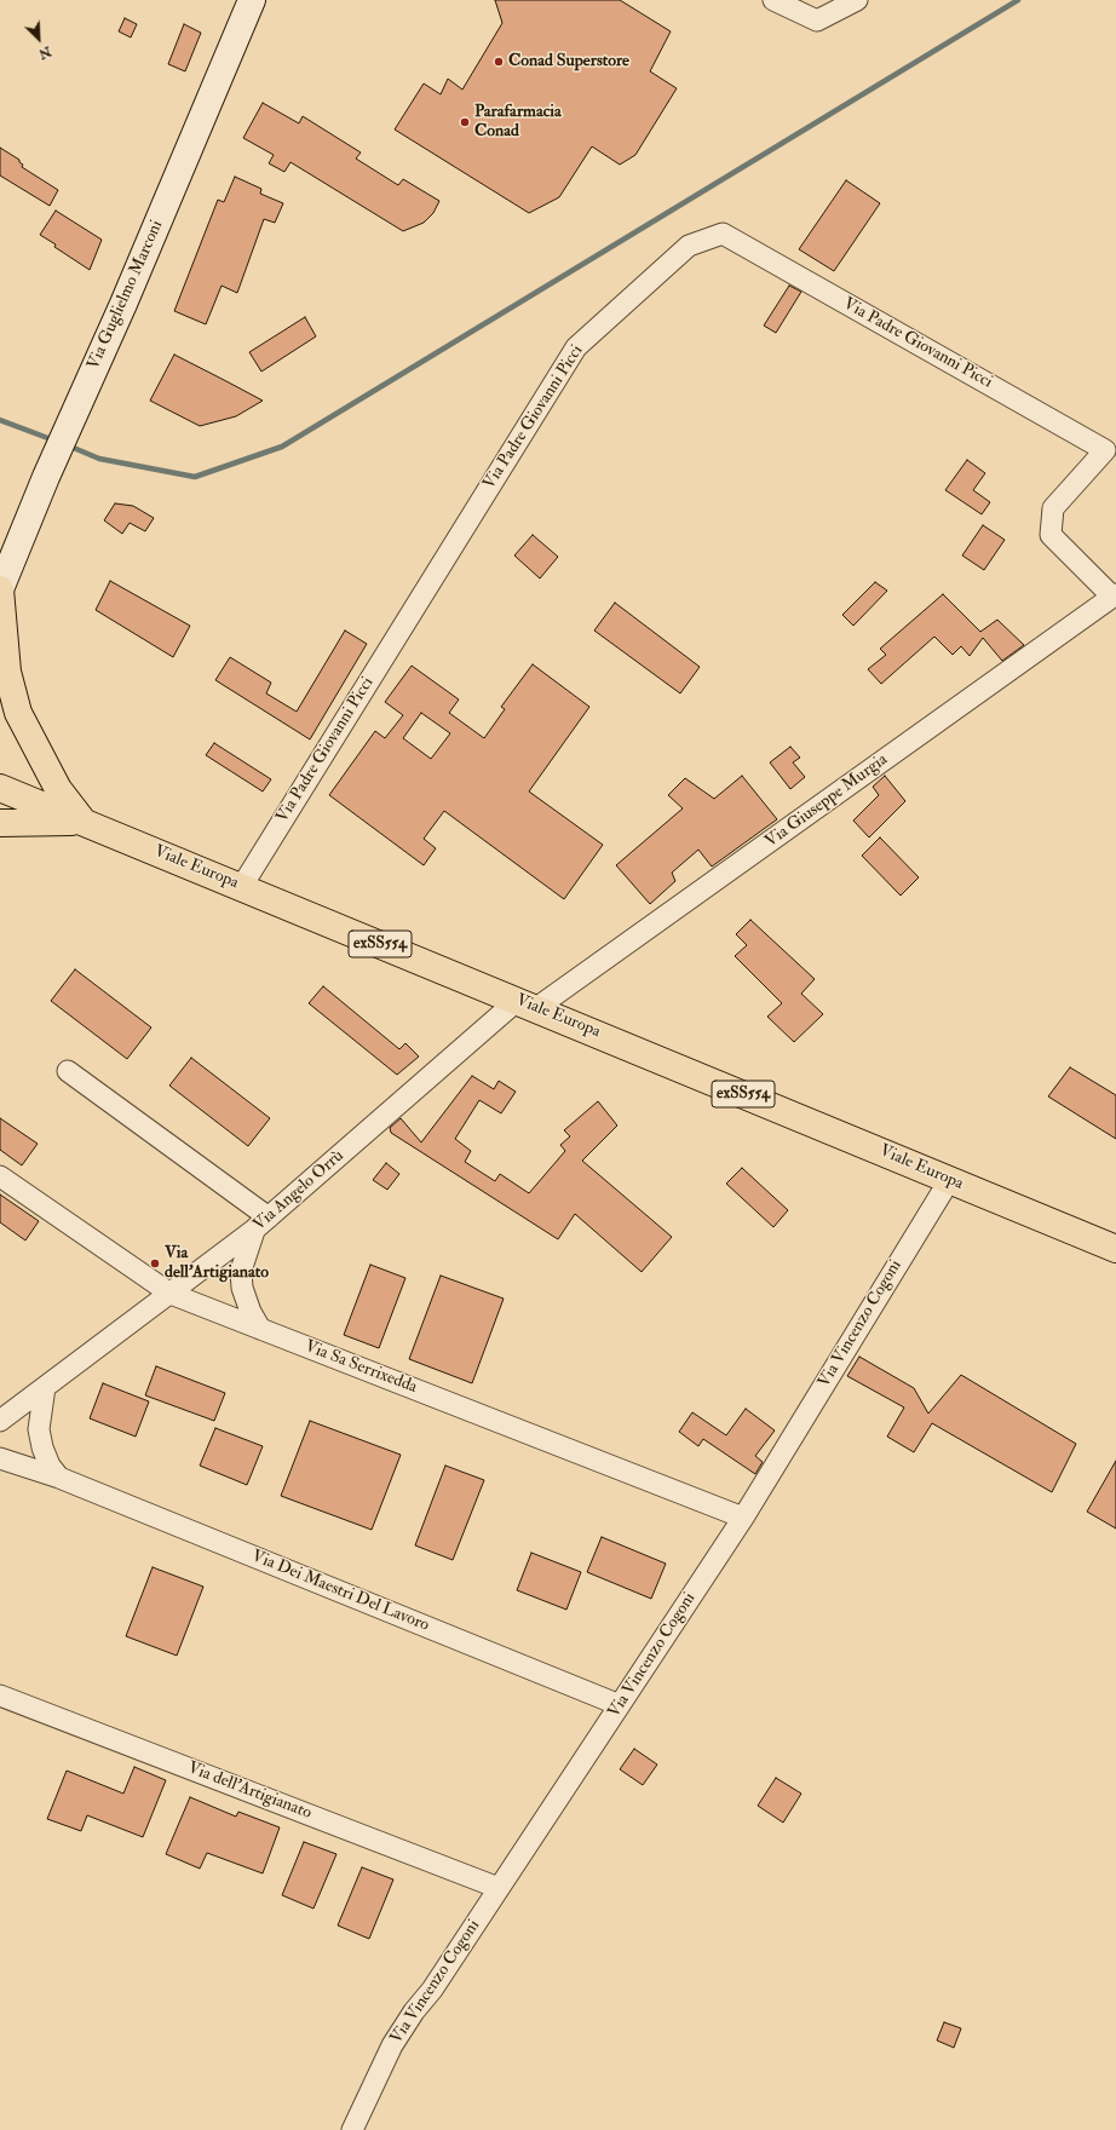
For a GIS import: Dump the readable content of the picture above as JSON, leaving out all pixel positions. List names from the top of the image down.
{
  "streets": {
    "main road": ["Via Guglielmo Marconi", "Viale Europa", "exSS554"],
    "street": [
      "Via Padre Giovanni Picci",
      "Via Giuseppe Murgia",
      "Via Angelo Orrù",
      "Via Vincenzo Cogoni",
      "Via Sa Serrixedda",
      "Via Dei Maestri Del Lavoro",
      "Via dell'Artigianato"
    ]
  },
  "crossings": [
    ["Via Padre Giovanni Picci", "Via Giuseppe Murgia"],
    ["Via Padre Giovanni Picci", "Viale Europa"],
    ["Via Giuseppe Murgia", "Viale Europa"],
    ["Via Giuseppe Murgia", "Via Angelo Orrù"],
    ["Viale Europa", "Via Angelo Orrù"],
    ["Viale Europa", "Via Vincenzo Cogoni"],
    ["Via Angelo Orrù", "Via Sa Serrixedda"],
    ["Via Vincenzo Cogoni", "Via Sa Serrixedda"],
    ["Via Vincenzo Cogoni", "Via Dei Maestri Del Lavoro"],
    ["Via Vincenzo Cogoni", "Via dell'Artigianato"]
  ],
  "places": ["Conad Superstore", "Parafarmacia Conad", "Via dell'Artigianato"],
  "north": "bottom right"
}
